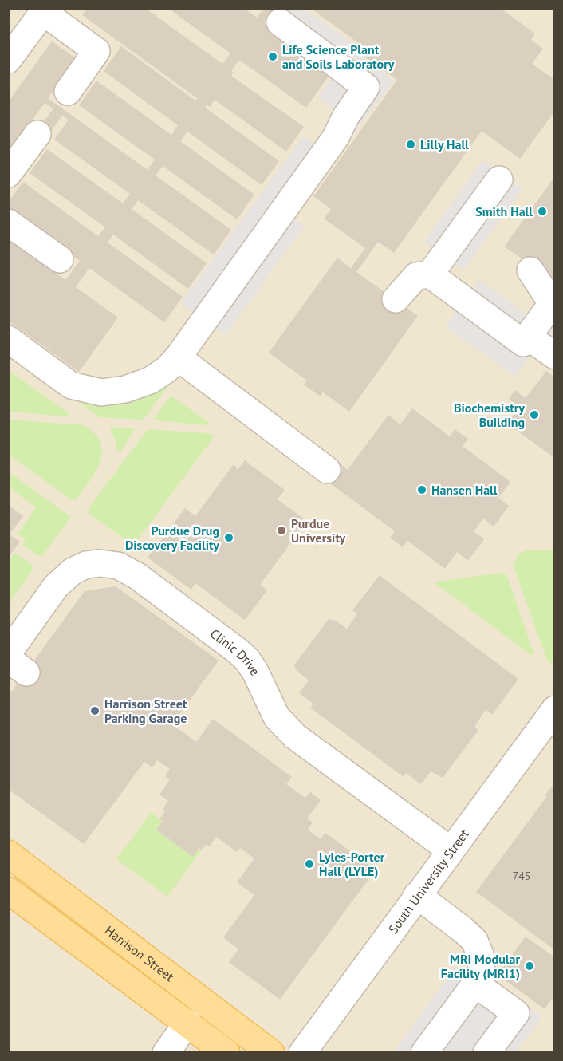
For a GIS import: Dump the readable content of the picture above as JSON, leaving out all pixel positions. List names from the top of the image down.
{
  "streets": {
    "main road": ["Harrison Street"],
    "street": ["Clinic Drive", "South University Street"]
  },
  "crossings": [
    ["Clinic Drive", "South University Street"]
  ],
  "places": [
    "Life Science Plant and Soils Laboratory",
    "Lilly Hall",
    "Smith Hall",
    "Biochemistry Building",
    "Hansen Hall",
    "Purdue University",
    "Purdue Drug Discovery Facility",
    "Harrison Street Parking Garage",
    "Lyles-Porter Hall (LYLE)",
    "MRI Modular Facility (MRI1)"
  ],
  "house_numbers": ["745"]
}
